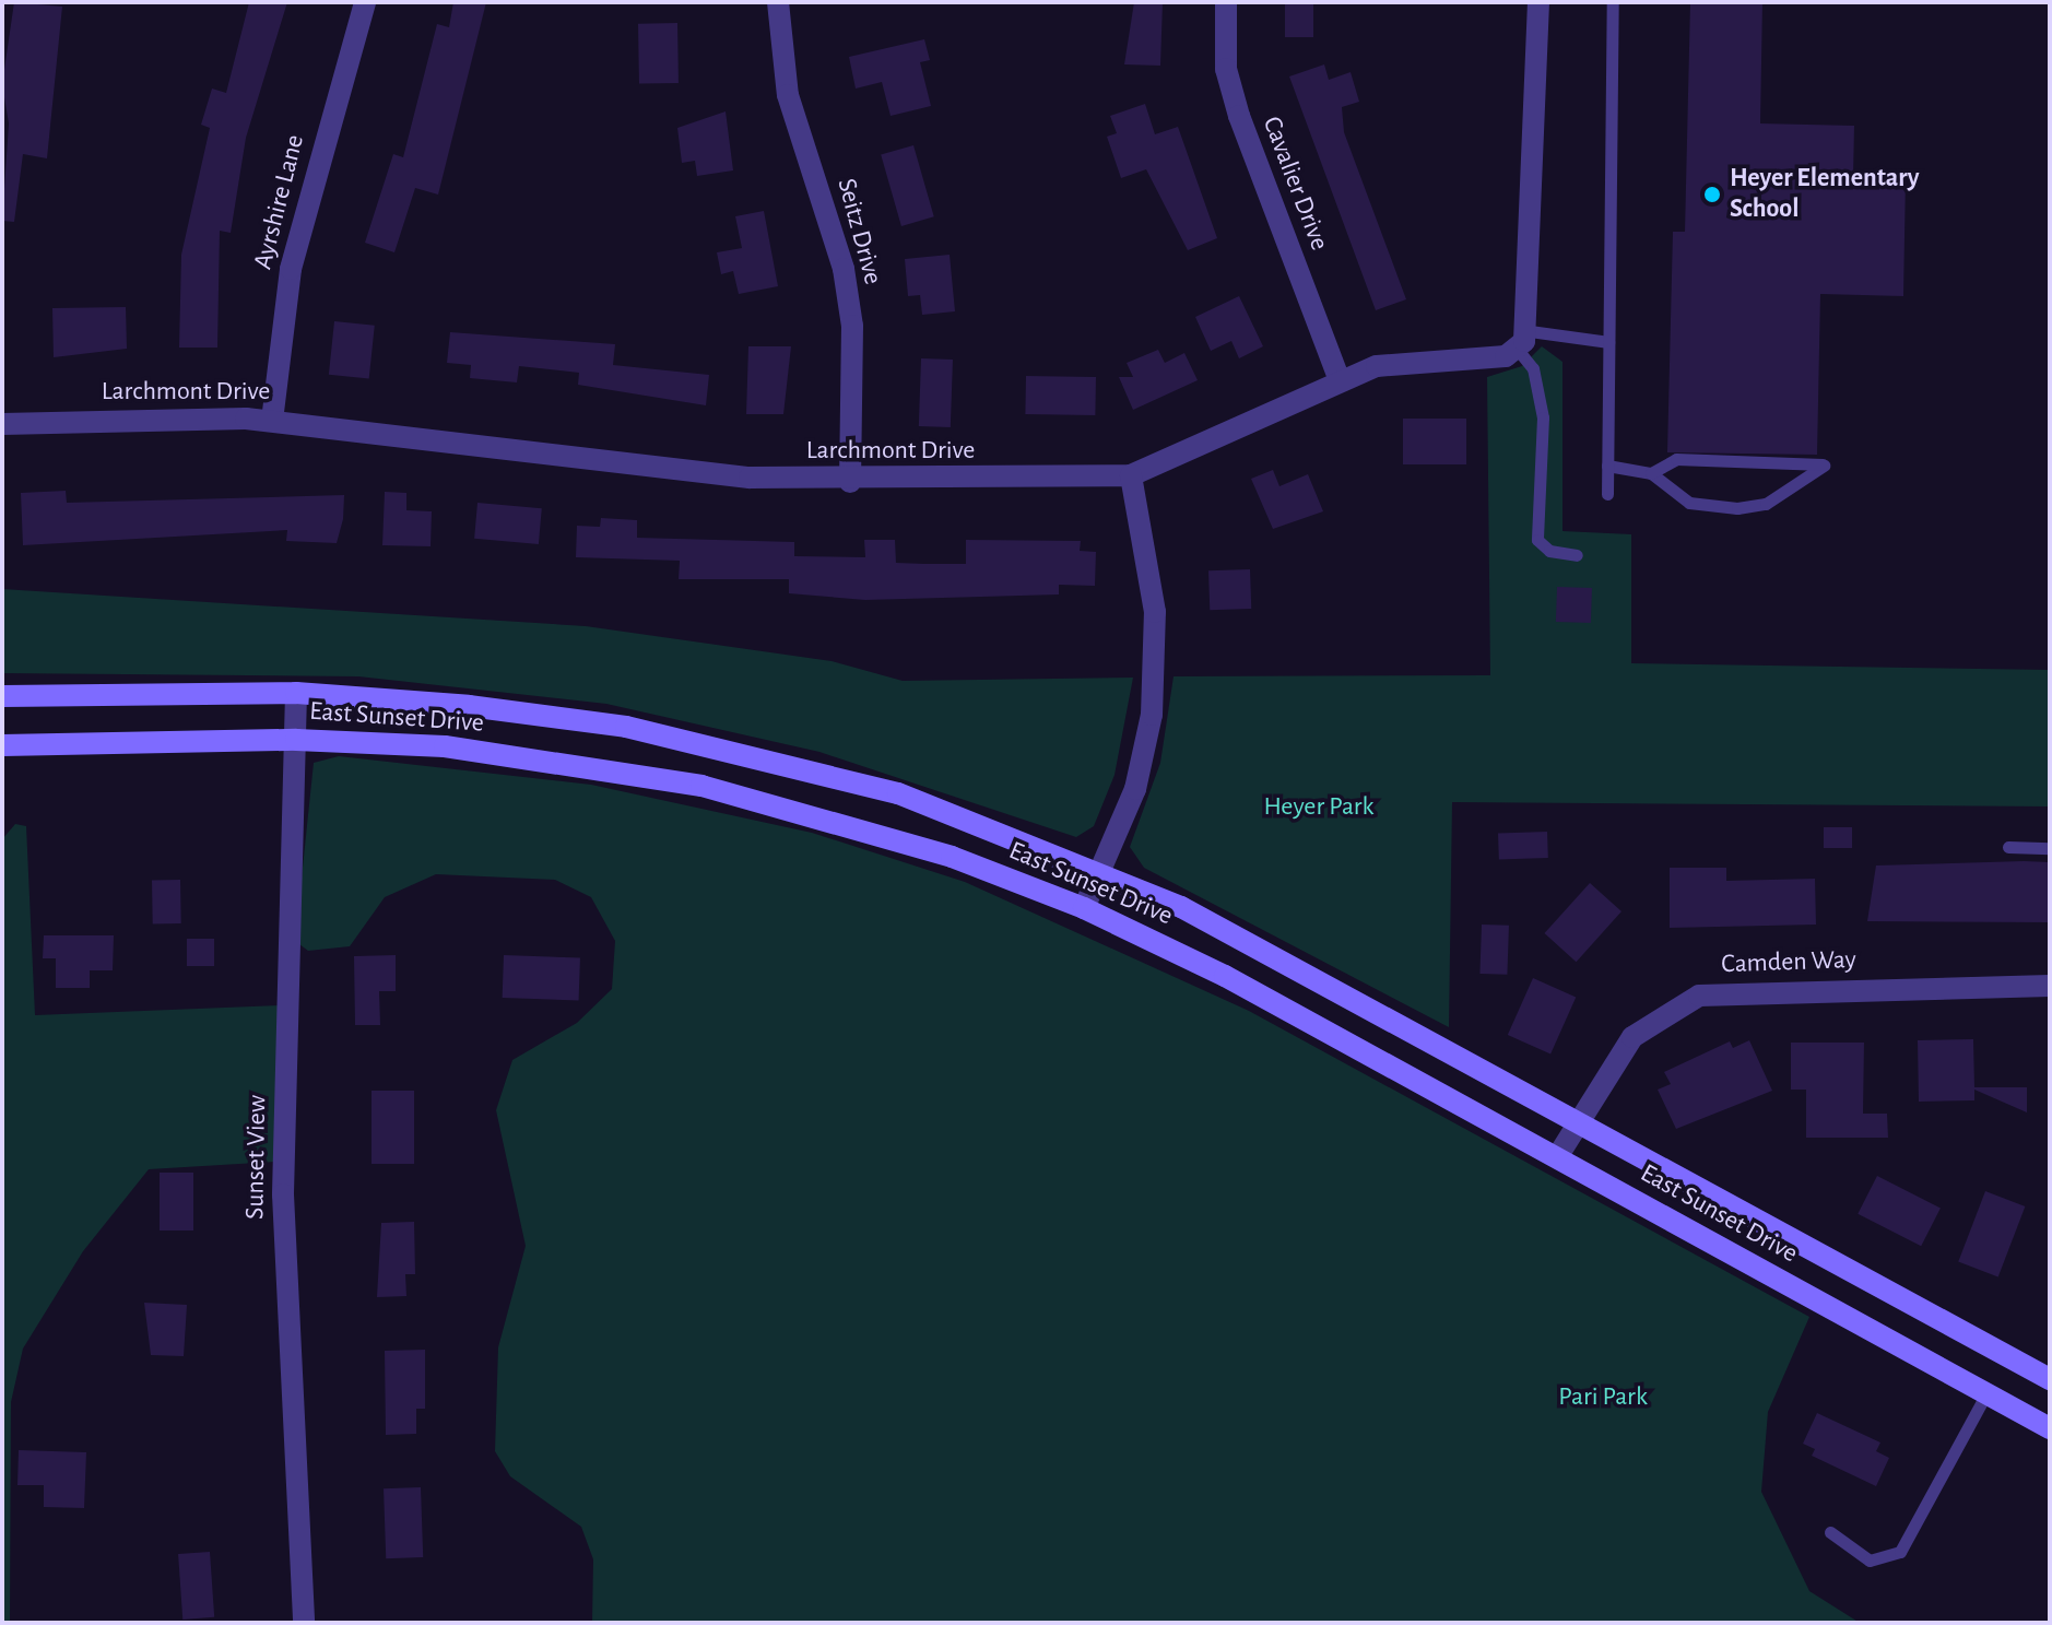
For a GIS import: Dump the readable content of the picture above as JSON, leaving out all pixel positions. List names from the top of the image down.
{
  "streets": {
    "main road": ["East Sunset Drive"],
    "street": [
      "Cavalier Drive",
      "Ayrshire Lane",
      "Seitz Drive",
      "Larchmont Drive",
      "Camden Way",
      "Sunset View"
    ]
  },
  "crossings": [
    ["Cavalier Drive", "Larchmont Drive"],
    ["Ayrshire Lane", "Larchmont Drive"],
    ["Seitz Drive", "Larchmont Drive"],
    ["East Sunset Drive", "Camden Way"],
    ["East Sunset Drive", "Sunset View"]
  ],
  "parks": ["Heyer Park", "Pari Park"],
  "places": ["Heyer Elementary School"]
}
